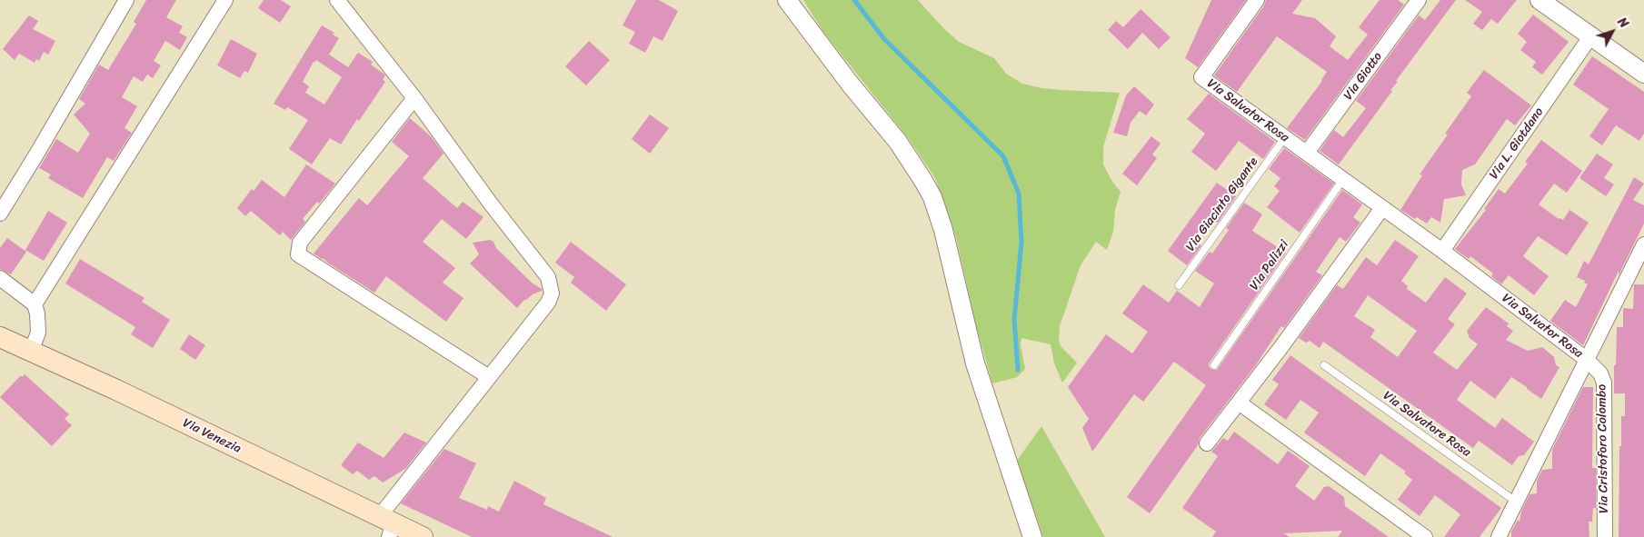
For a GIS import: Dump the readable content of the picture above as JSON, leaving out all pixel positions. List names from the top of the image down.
{
  "streets": {
    "main road": ["Via Venezia"],
    "street": [
      "Via Giotto",
      "Via Salvator Rosa",
      "Via L. Giotdano",
      "Via Cristoforo Colombo"
    ],
    "lane": ["Via Giacinto Gigante", "Via Palizzi", "Via Salvatore Rosa"]
  },
  "crossings": [
    ["Via Giotto", "Via Salvator Rosa"],
    ["Via Salvator Rosa", "Via L. Giotdano"],
    ["Via Salvator Rosa", "Via Giacinto Gigante"],
    ["Via Salvator Rosa", "Via Palizzi"],
    ["Via Salvator Rosa", "Via Salvatore Rosa"],
    ["Via Salvator Rosa", "Via Cristoforo Colombo"]
  ],
  "north": "top right"
}
